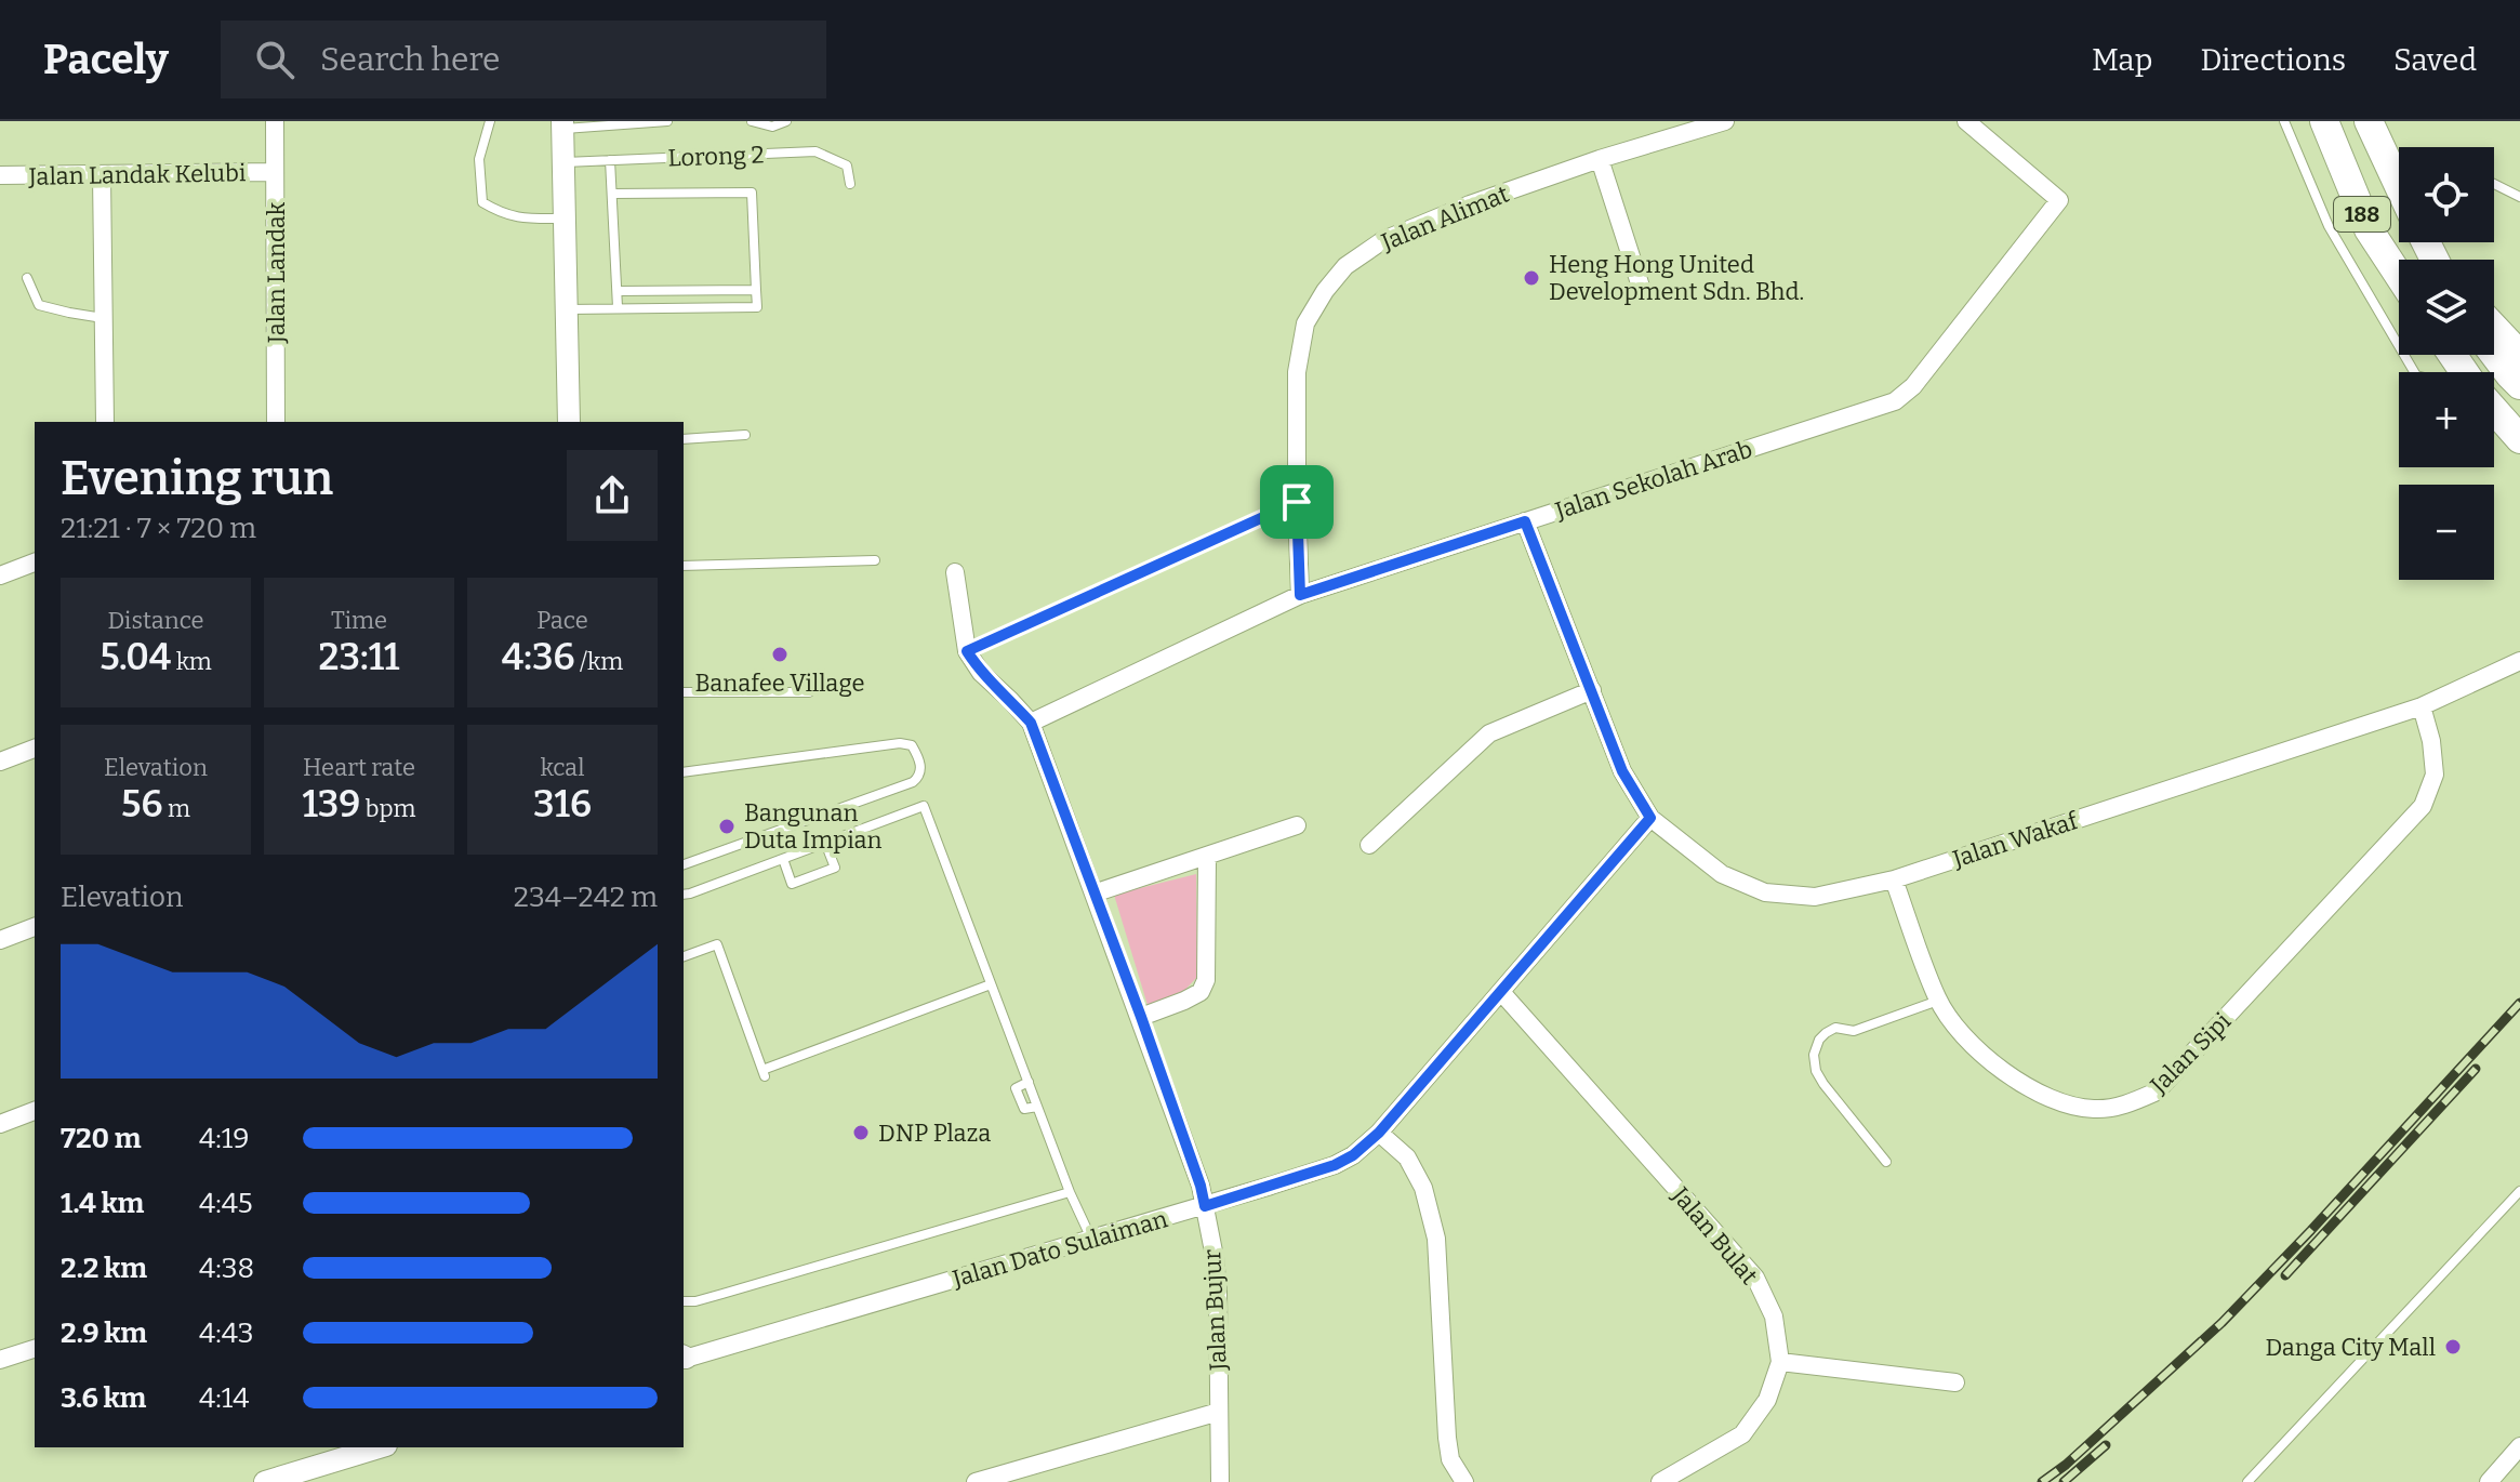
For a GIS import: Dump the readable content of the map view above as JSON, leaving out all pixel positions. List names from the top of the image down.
{
  "streets": {
    "highway": ["188"],
    "street": [
      "Jalan Landak Kelubi",
      "Jalan Alimat",
      "Jalan Landak",
      "Jalan Sekolah Arab",
      "Jalan Wakaf",
      "Jalan Sipi",
      "Jalan Bulat",
      "Jalan Dato Sulaiman",
      "Jalan Bujur"
    ],
    "lane": ["Lorong 2"]
  },
  "crossings": [
    ["Jalan Landak Kelubi", "Jalan Landak"],
    ["Jalan Alimat", "Jalan Sekolah Arab"],
    ["Jalan Sekolah Arab", "Jalan Wakaf"],
    ["Jalan Sekolah Arab", "Jalan Bujur"],
    ["Jalan Wakaf", "Jalan Sipi"],
    ["Jalan Wakaf", "Jalan Dato Sulaiman"],
    ["Jalan Bulat", "Jalan Dato Sulaiman"],
    ["Jalan Dato Sulaiman", "Jalan Bujur"]
  ],
  "places": [
    "Heng Hong United Development Sdn. Bhd.",
    "Banafee Village",
    "Bangunan Duta Impian",
    "DNP Plaza",
    "Danga City Mall"
  ],
  "page": {
    "header": "Pacely",
    "search": "Search here",
    "nav": ["Map", "Directions", "Saved"],
    "map_buttons": ["+", "−"],
    "heading": ["Evening run", "21:21 · 7 × 720 m"],
    "stats": [
      ["Distance", "5.04 km"],
      ["Time", "23:11"],
      ["Pace", "4:36 /km"],
      ["Elevation", "56 m"],
      ["Heart rate", "139 bpm"],
      ["kcal", "316"]
    ],
    "chart": ["Elevation", "234–242 m"],
    "list": [
      {
        "name": "720 m",
        "note": "4:19"
      },
      {
        "name": "1.4 km",
        "note": "4:45"
      },
      {
        "name": "2.2 km",
        "note": "4:38"
      },
      {
        "name": "2.9 km",
        "note": "4:43"
      },
      {
        "name": "3.6 km",
        "note": "4:14"
      }
    ]
  }
}
